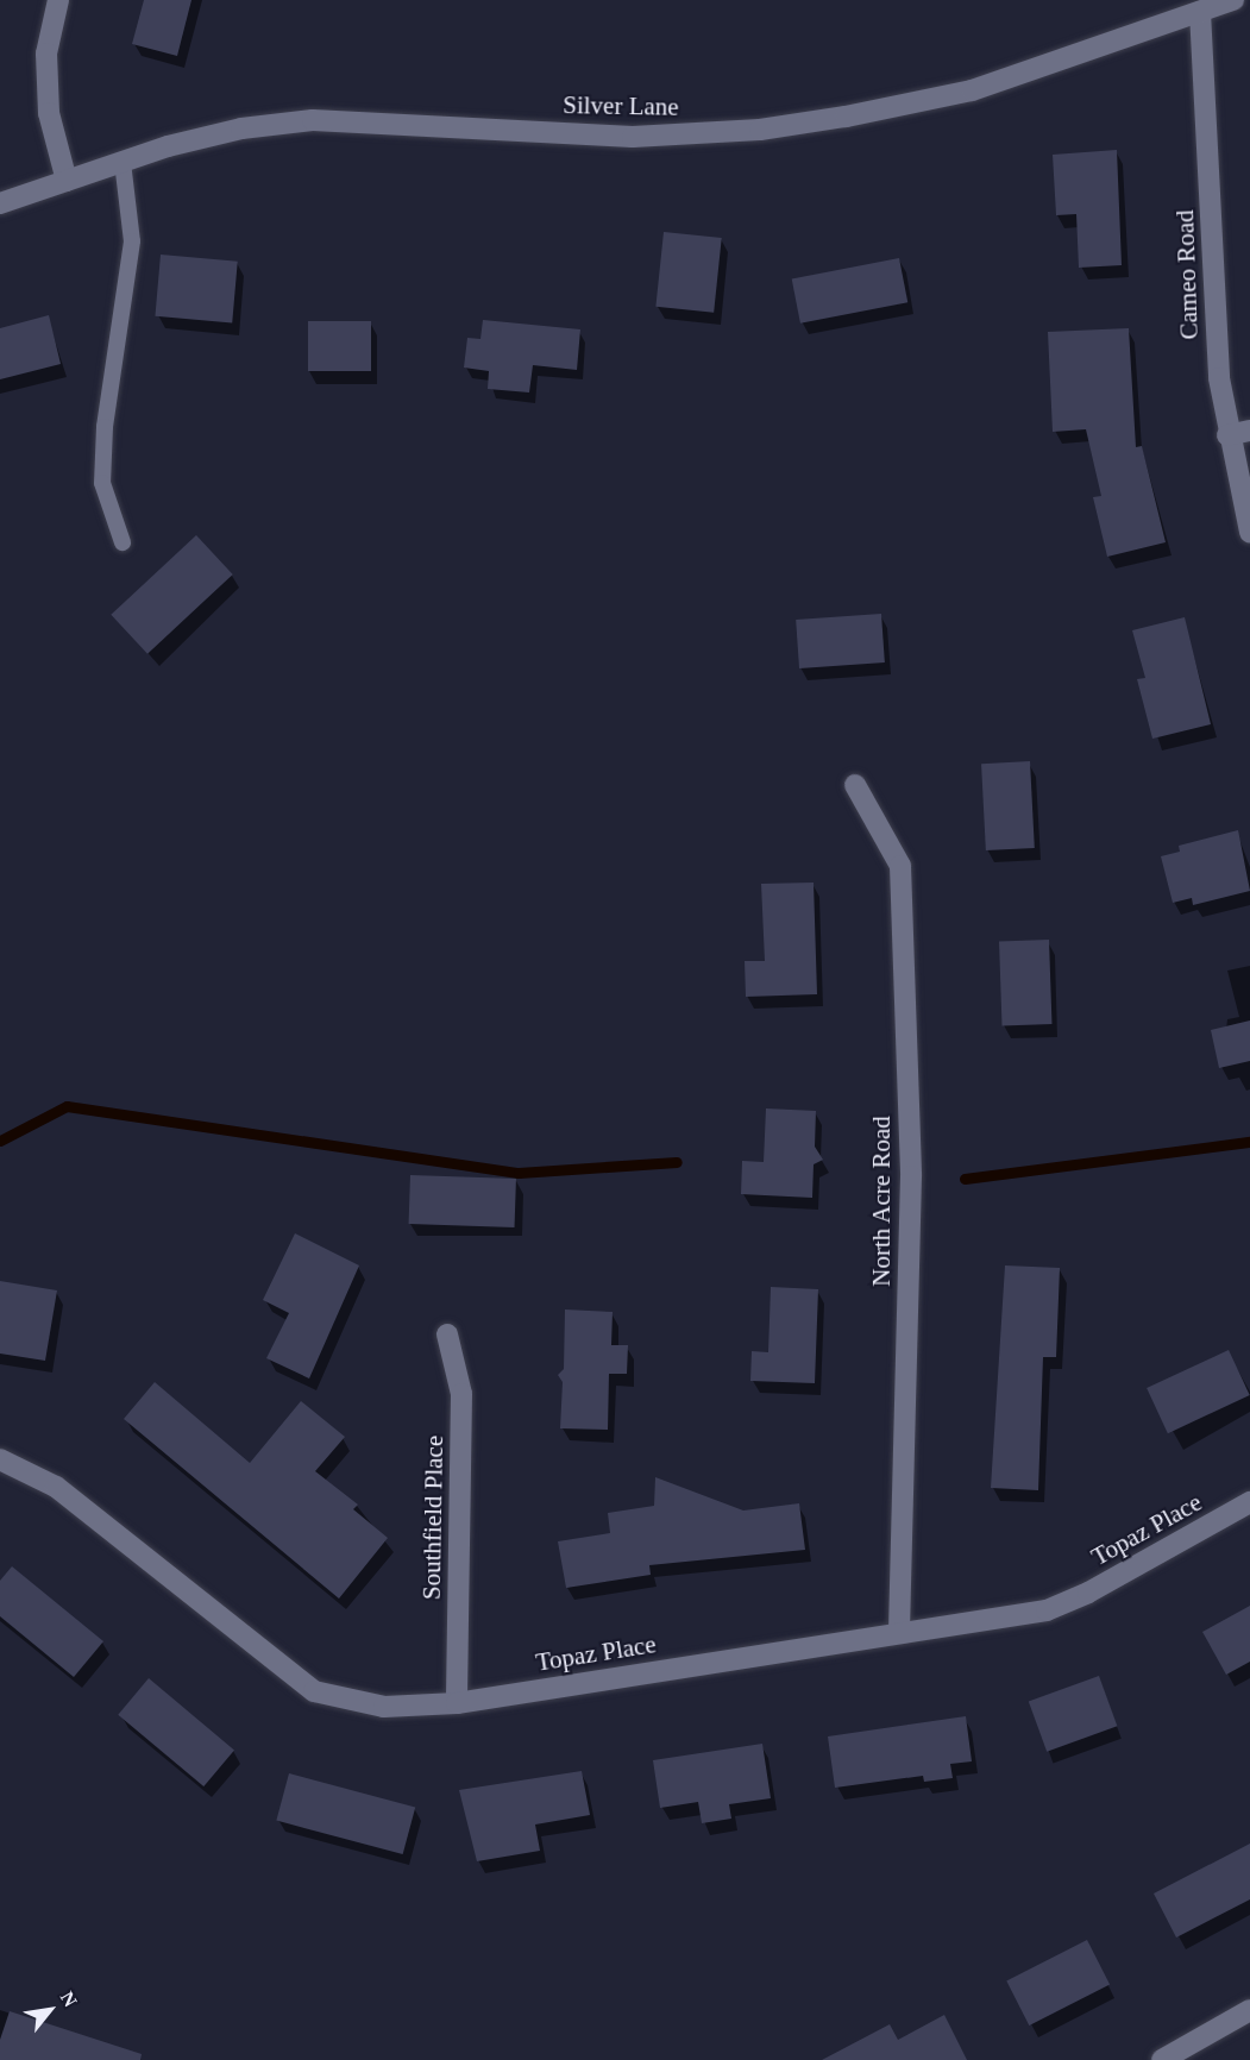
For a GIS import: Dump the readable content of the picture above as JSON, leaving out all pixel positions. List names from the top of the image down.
{
  "streets": {
    "street": [
      "Silver Lane",
      "Cameo Road",
      "North Acre Road",
      "Southfield Place",
      "Topaz Place"
    ]
  },
  "crossings": [
    ["Silver Lane", "Cameo Road"],
    ["North Acre Road", "Topaz Place"],
    ["Southfield Place", "Topaz Place"]
  ],
  "north": "top right"
}
